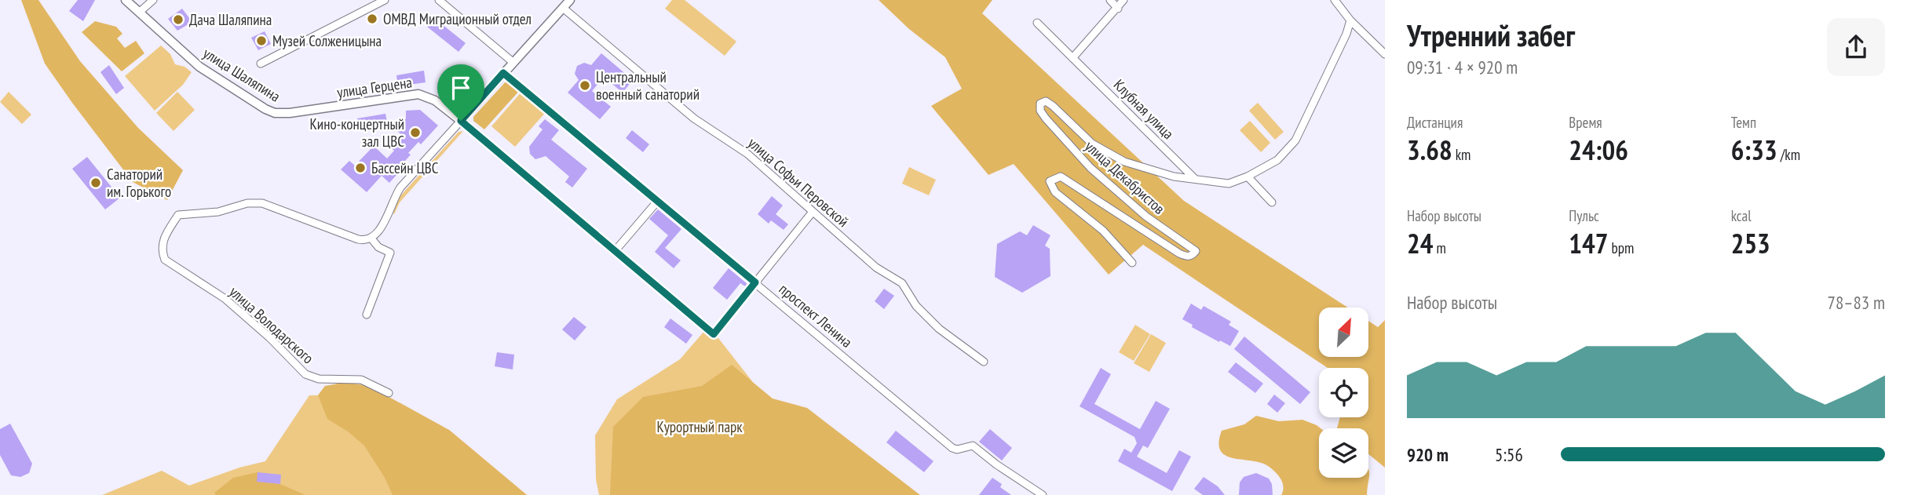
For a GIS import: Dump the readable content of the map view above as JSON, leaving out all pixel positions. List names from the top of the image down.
{
  "streets": {
    "main road": ["улица Шаляпина", "улица Герцена"],
    "street": [
      "Клубная улица",
      "улица Декабристов",
      "улица Софьи Перовской",
      "проспект Ленина",
      "улица Володарского"
    ]
  },
  "crossings": [
    ["улица Шаляпина", "улица Герцена"],
    ["улица Герцена", "проспект Ленина"],
    ["Клубная улица", "улица Декабристов"]
  ],
  "parks": ["Курортный парк"],
  "places": [
    "ОМВД Миграционный отдел",
    "Дача Шаляпина",
    "Музей Солженицына",
    "Центральный военный санаторий",
    "Кино-концертный зал ЦВС",
    "Бассейн ЦВС",
    "Санаторий им. Горького"
  ],
  "north": "top right",
  "page": {
    "heading": ["Утренний забег", "09:31 · 4 × 920 m"],
    "stats": [
      ["Дистанция", "3.68 km"],
      ["Время", "24:06"],
      ["Темп", "6:33 /km"],
      ["Набор высоты", "24 m"],
      ["Пульс", "147 bpm"],
      ["kcal", "253"]
    ],
    "chart": ["Набор высоты", "78–83 m"],
    "list": [
      {
        "name": "920 m",
        "note": "5:56"
      }
    ]
  }
}
